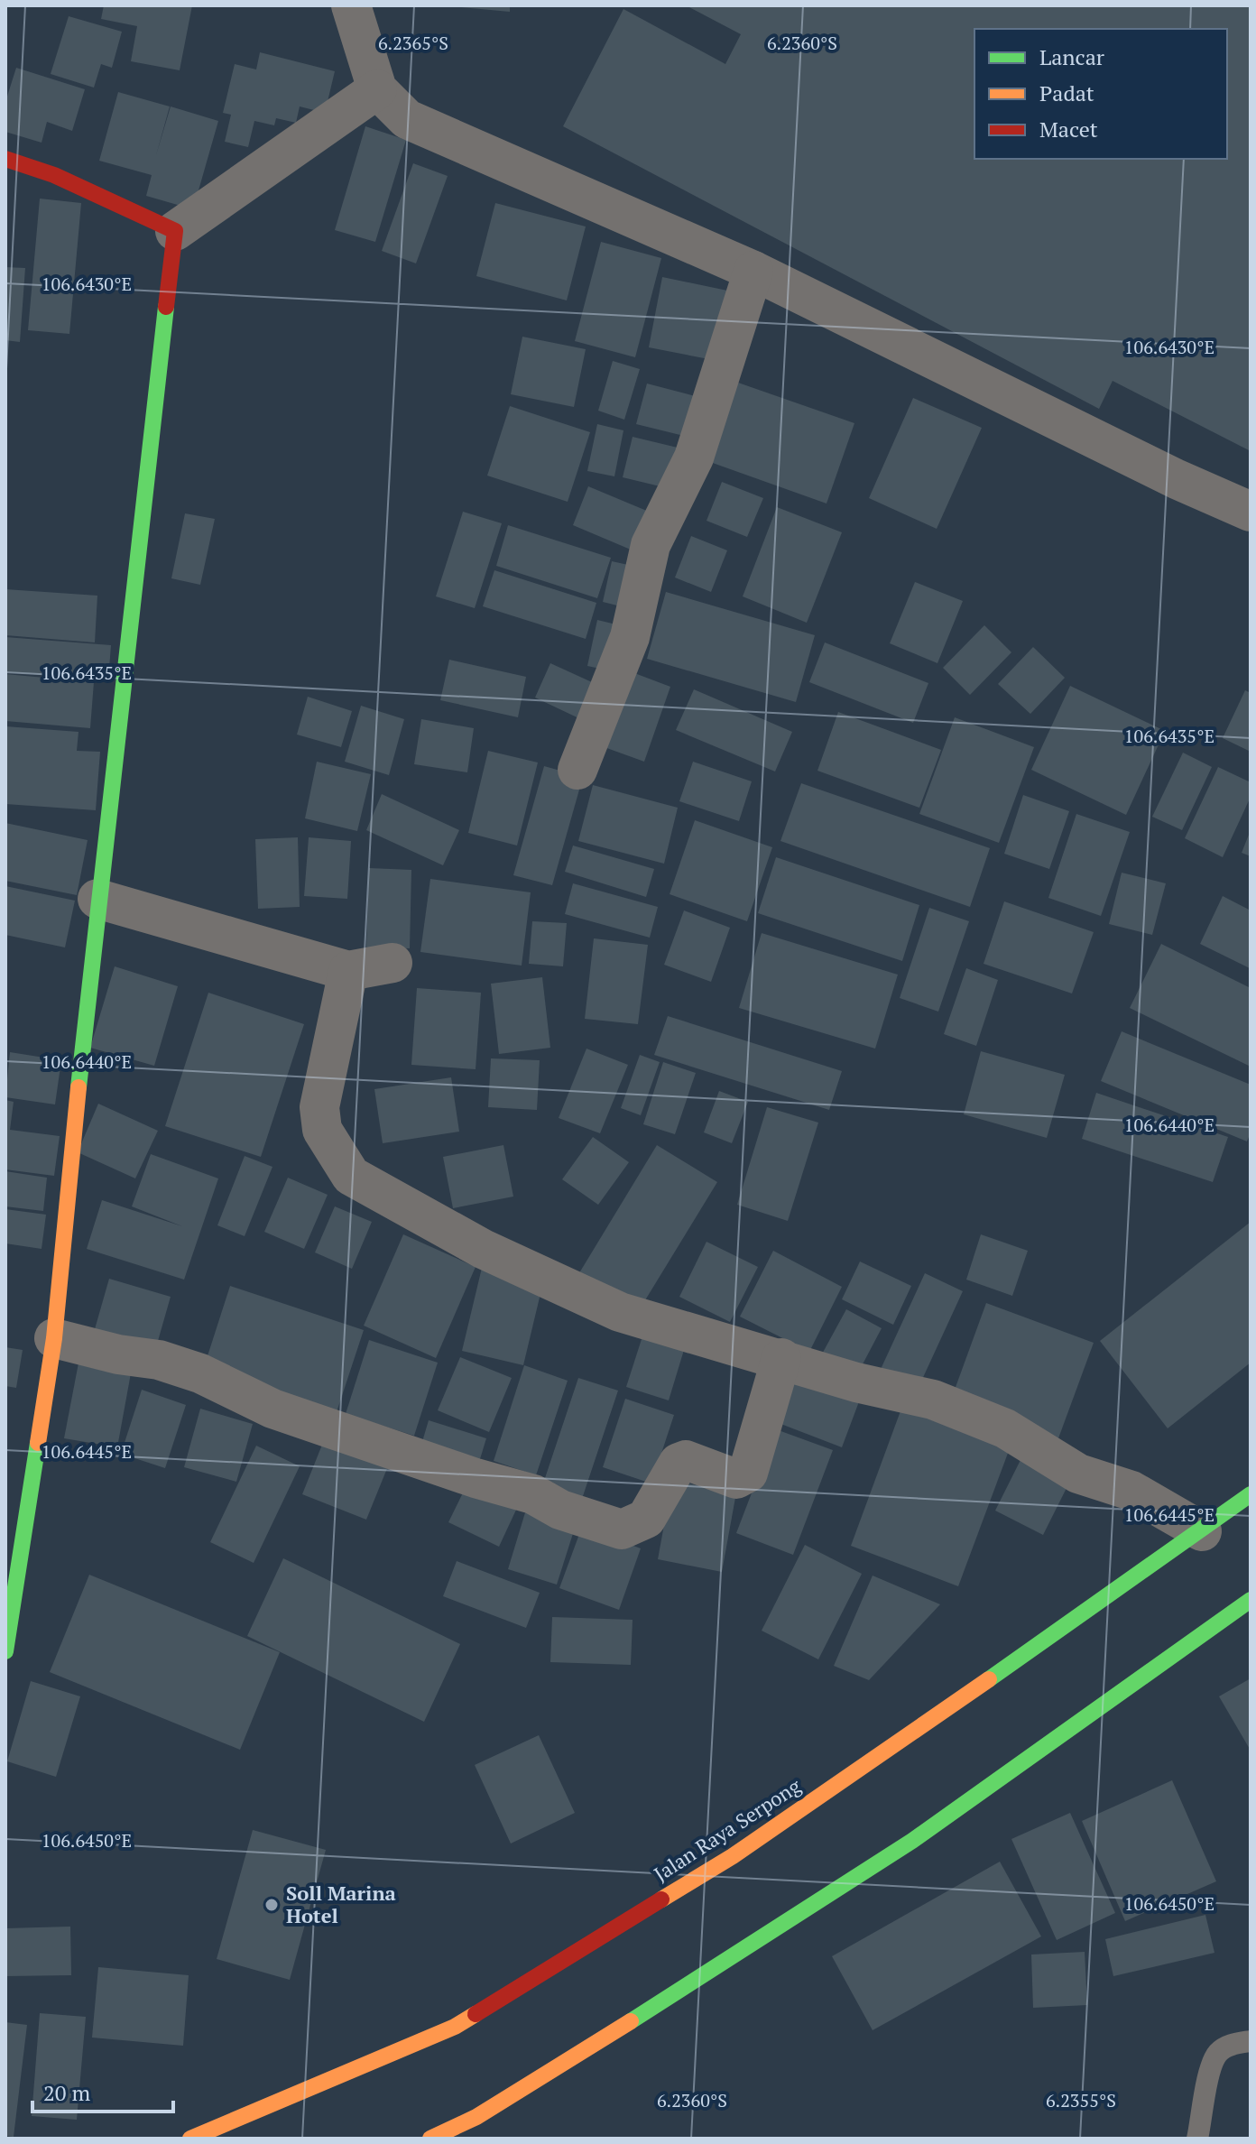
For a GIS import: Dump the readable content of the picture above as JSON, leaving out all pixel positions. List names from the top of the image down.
{
  "streets": {
    "main road": ["Jalan Raya Serpong"]
  },
  "places": ["Soll Marina Hotel"],
  "legend": ["Lancar", "Padat", "Macet"],
  "scale_bar": "20 m",
  "coordinates": [
    "6.2365°S",
    "6.2360°S",
    "106.6430°E",
    "106.6435°E",
    "106.6440°E",
    "106.6445°E",
    "106.6450°E",
    "6.2355°S"
  ]
}
